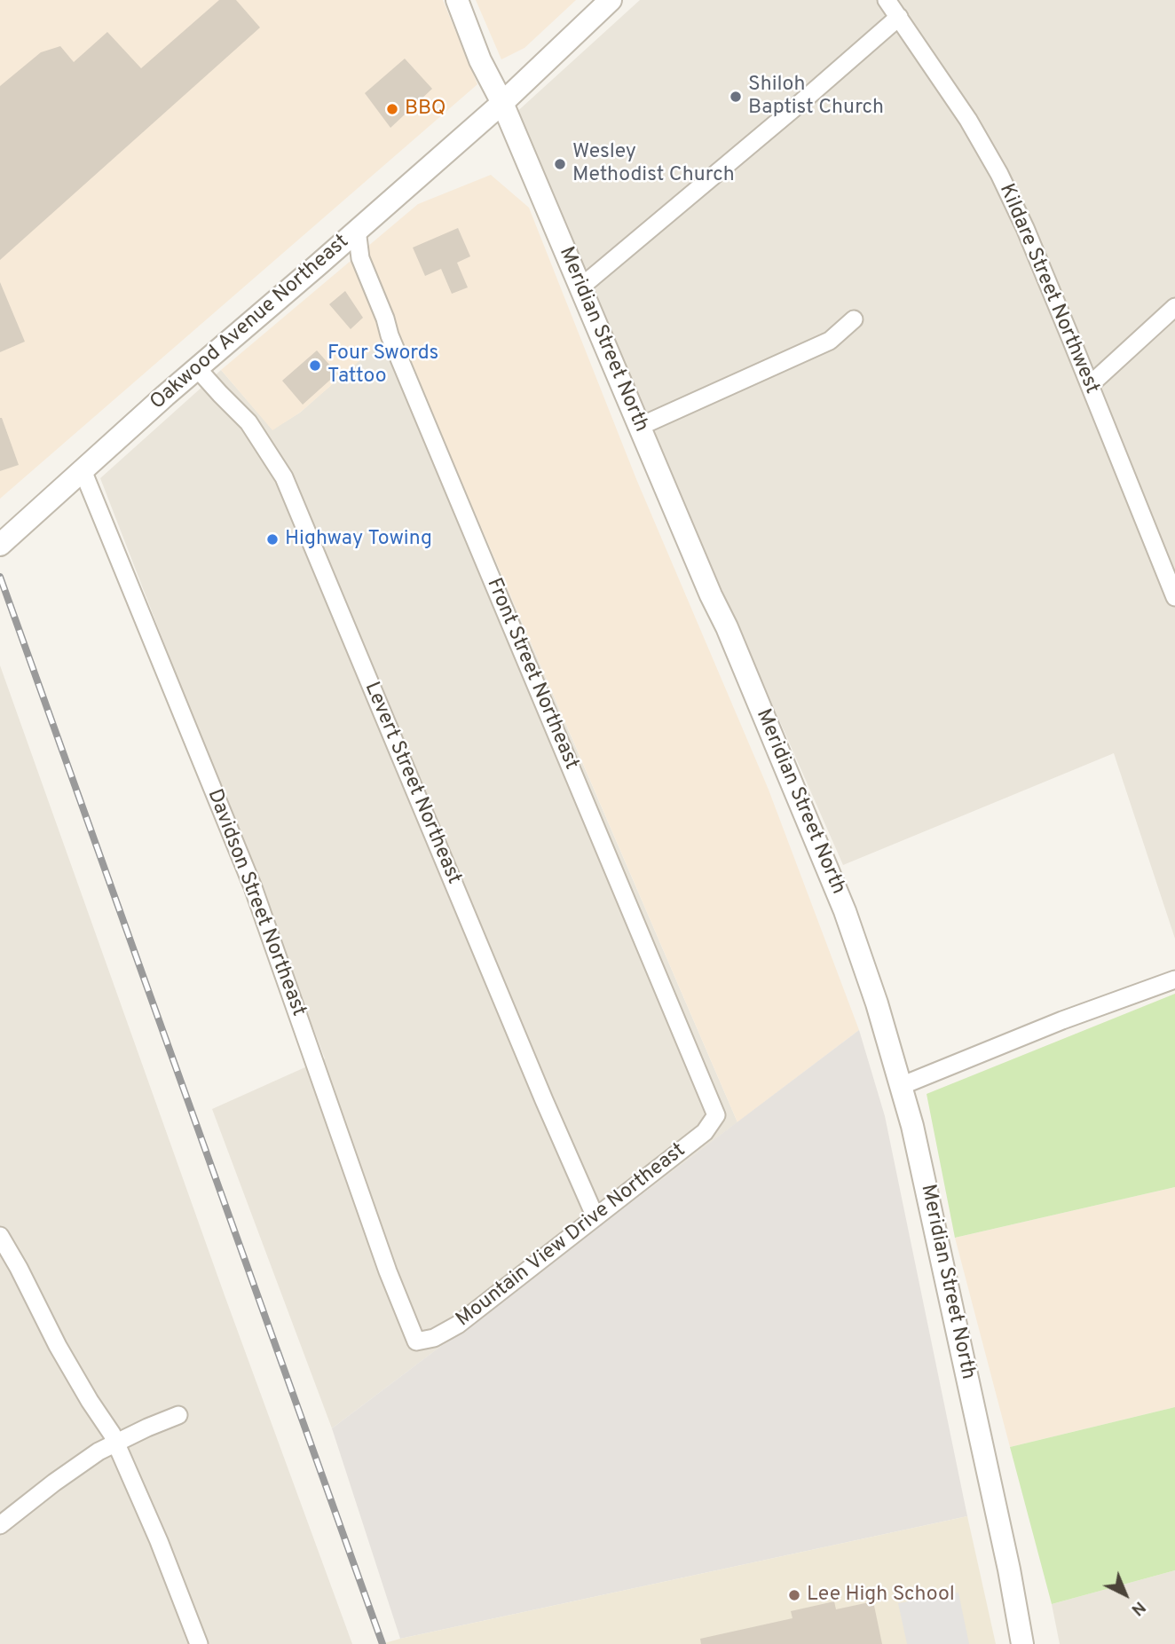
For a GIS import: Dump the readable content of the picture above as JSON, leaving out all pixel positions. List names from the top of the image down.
{
  "streets": {
    "street": [
      "Kildare Street Northwest",
      "Oakwood Avenue Northeast",
      "Meridian Street North",
      "Front Street Northeast",
      "Levert Street Northeast",
      "Davidson Street Northeast",
      "Mountain View Drive Northeast"
    ]
  },
  "crossings": [
    ["Oakwood Avenue Northeast", "Meridian Street North"],
    ["Oakwood Avenue Northeast", "Front Street Northeast"],
    ["Oakwood Avenue Northeast", "Levert Street Northeast"],
    ["Oakwood Avenue Northeast", "Davidson Street Northeast"],
    ["Front Street Northeast", "Mountain View Drive Northeast"],
    ["Levert Street Northeast", "Mountain View Drive Northeast"],
    ["Davidson Street Northeast", "Mountain View Drive Northeast"]
  ],
  "places": [
    "Shiloh Baptist Church",
    "BBQ",
    "Wesley Methodist Church",
    "Four Swords Tattoo",
    "Highway Towing",
    "Lee High School"
  ],
  "north": "bottom right"
}
